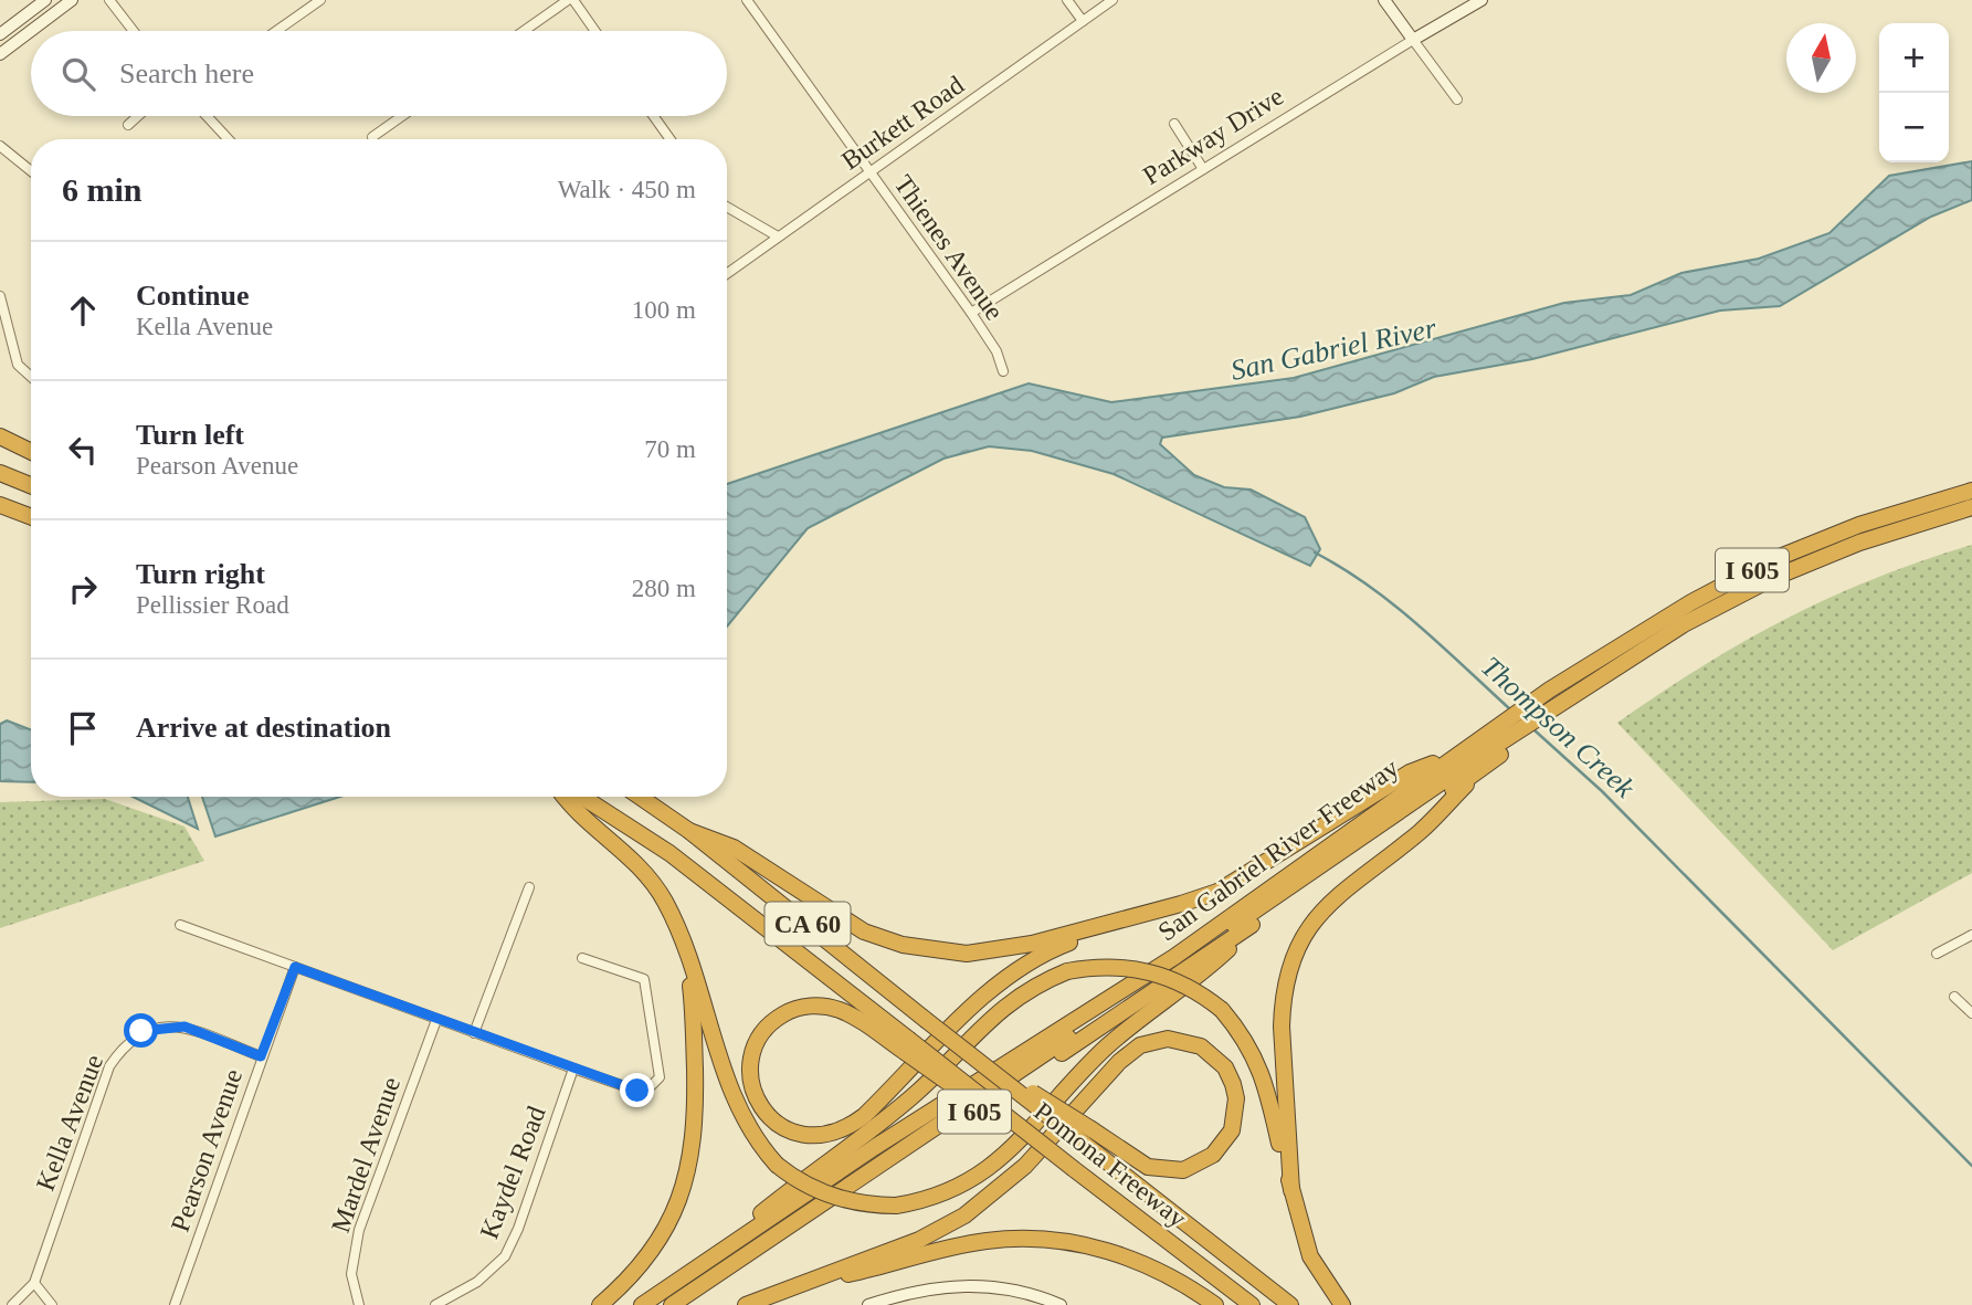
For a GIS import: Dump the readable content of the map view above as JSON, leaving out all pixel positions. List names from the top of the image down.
{
  "streets": {
    "highway": [
      "I 605",
      "San Gabriel River Freeway",
      "CA 60",
      "Pomona Freeway"
    ],
    "main road": ["Parkway Drive"],
    "street": [
      "Burkett Road",
      "Thienes Avenue",
      "Kella Avenue",
      "Pearson Avenue",
      "Mardel Avenue",
      "Kaydel Road"
    ]
  },
  "crossings": [
    ["Burkett Road", "Thienes Avenue"],
    ["Parkway Drive", "Thienes Avenue"],
    ["Kella Avenue", "Pearson Avenue"]
  ],
  "water": ["San Gabriel River", "Thompson Creek"],
  "north": "top",
  "page": {
    "map_buttons": ["+", "−"],
    "search": "Search here",
    "heading": ["6 min", "Walk · 450 m"],
    "list": [
      ["Continue", "Kella Avenue", "100 m"],
      ["Turn left", "Pearson Avenue", "70 m"],
      ["Turn right", "Pellissier Road", "280 m"],
      "Arrive at destination"
    ]
  }
}
